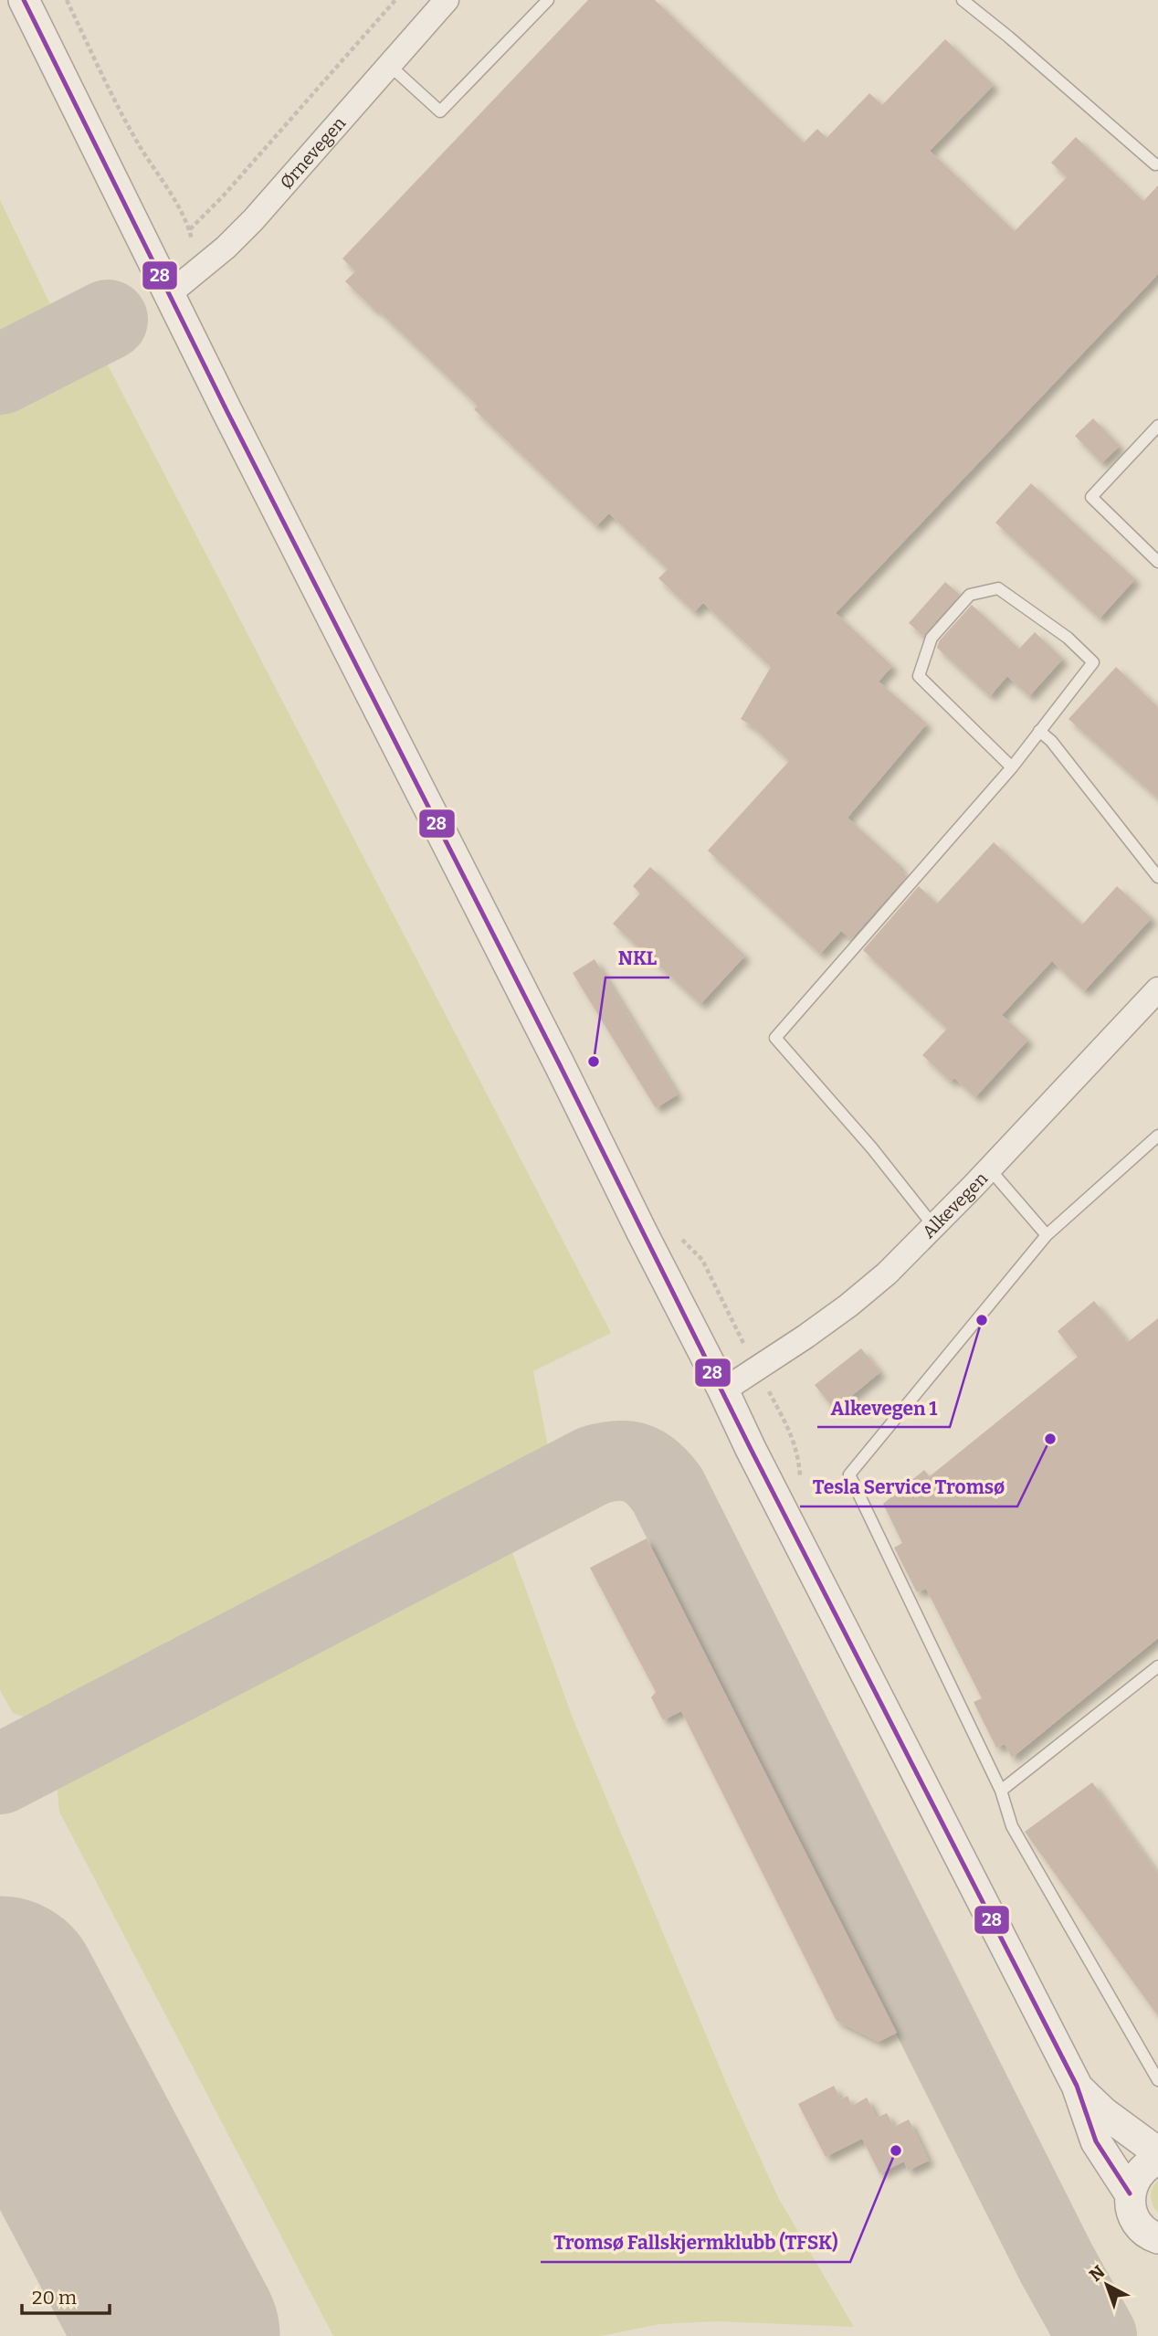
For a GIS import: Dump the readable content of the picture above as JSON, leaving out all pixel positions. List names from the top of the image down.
{
  "streets": {
    "street": ["Ørnevegen", "Alkevegen"]
  },
  "places": [
    "NKL",
    "Alkevegen 1",
    "Tesla Service Tromsø",
    "Tromsø Fallskjermklubb (TFSK)"
  ],
  "lines": ["transit line 28"],
  "scale_bar": "20 m",
  "north": "top left"
}
